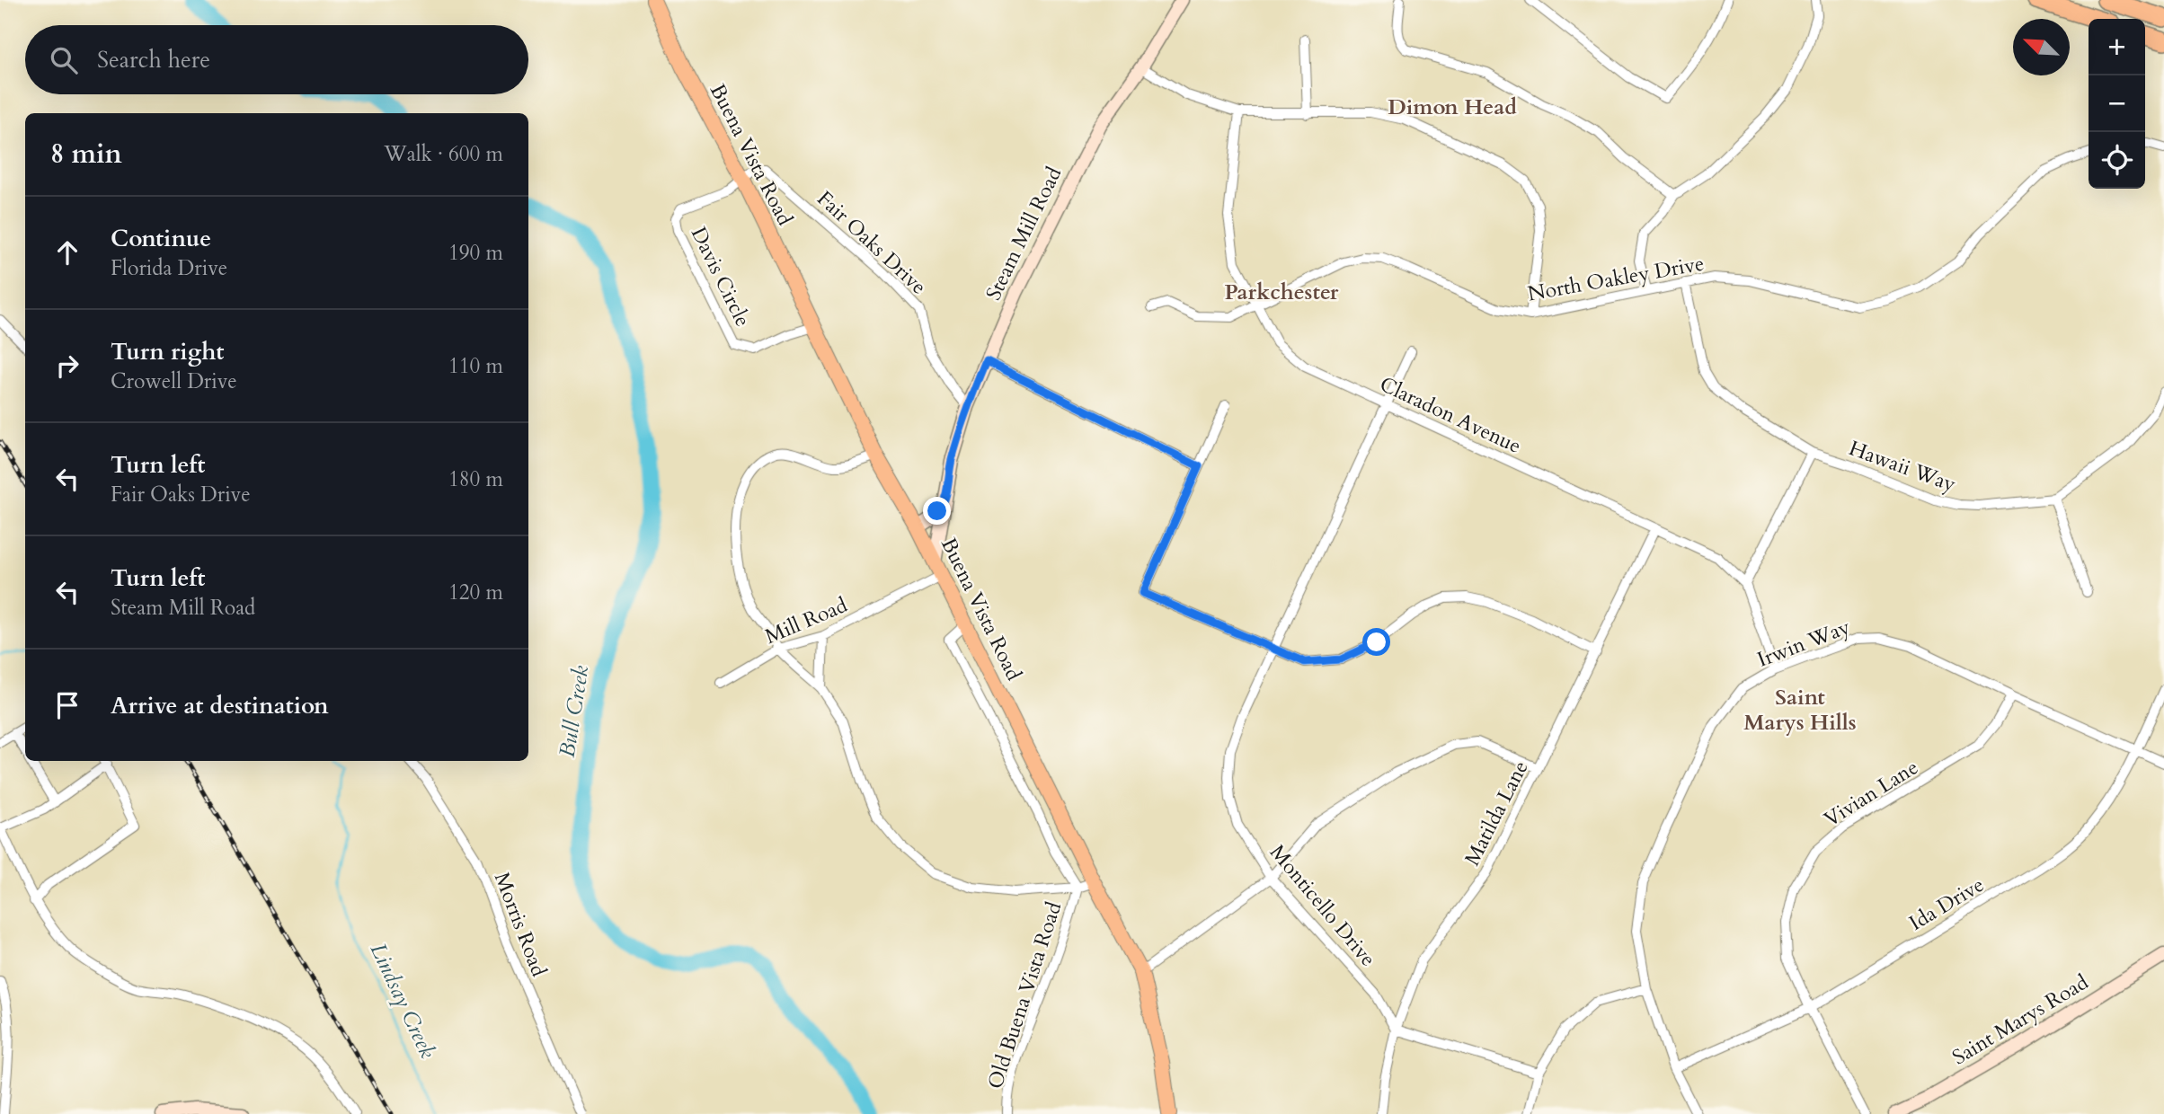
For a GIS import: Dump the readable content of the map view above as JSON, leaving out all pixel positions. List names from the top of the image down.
{
  "streets": {
    "main road": ["Buena Vista Road"],
    "street": [
      "Steam Mill Road",
      "Fair Oaks Drive",
      "Davis Circle",
      "North Oakley Drive",
      "Claradon Avenue",
      "Hawaii Way",
      "Mill Road",
      "Irwin Way",
      "Vivian Lane",
      "Matilda Lane",
      "Ida Drive",
      "Monticello Drive",
      "Morris Road",
      "Old Buena Vista Road",
      "Saint Marys Road"
    ]
  },
  "crossings": [
    ["Buena Vista Road", "Steam Mill Road"],
    ["Buena Vista Road", "Fair Oaks Drive"],
    ["Buena Vista Road", "Davis Circle"],
    ["Buena Vista Road", "Mill Road"],
    ["Steam Mill Road", "Fair Oaks Drive"],
    ["Steam Mill Road", "Mill Road"],
    ["Fair Oaks Drive", "Davis Circle"],
    ["North Oakley Drive", "Claradon Avenue"],
    ["North Oakley Drive", "Hawaii Way"],
    ["Claradon Avenue", "Irwin Way"],
    ["Claradon Avenue", "Matilda Lane"],
    ["Claradon Avenue", "Monticello Drive"],
    ["Irwin Way", "Vivian Lane"],
    ["Irwin Way", "Ida Drive"],
    ["Vivian Lane", "Ida Drive"],
    ["Matilda Lane", "Monticello Drive"]
  ],
  "districts": ["Dimon Head", "Parkchester", "Saint Marys Hills"],
  "water": ["Bull Creek", "Lindsay Creek"],
  "north": "top left",
  "page": {
    "map_buttons": ["+", "−"],
    "search": "Search here",
    "heading": ["8 min", "Walk · 600 m"],
    "list": [
      ["Continue", "Florida Drive", "190 m"],
      ["Turn right", "Crowell Drive", "110 m"],
      ["Turn left", "Fair Oaks Drive", "180 m"],
      ["Turn left", "Steam Mill Road", "120 m"],
      "Arrive at destination"
    ]
  }
}
